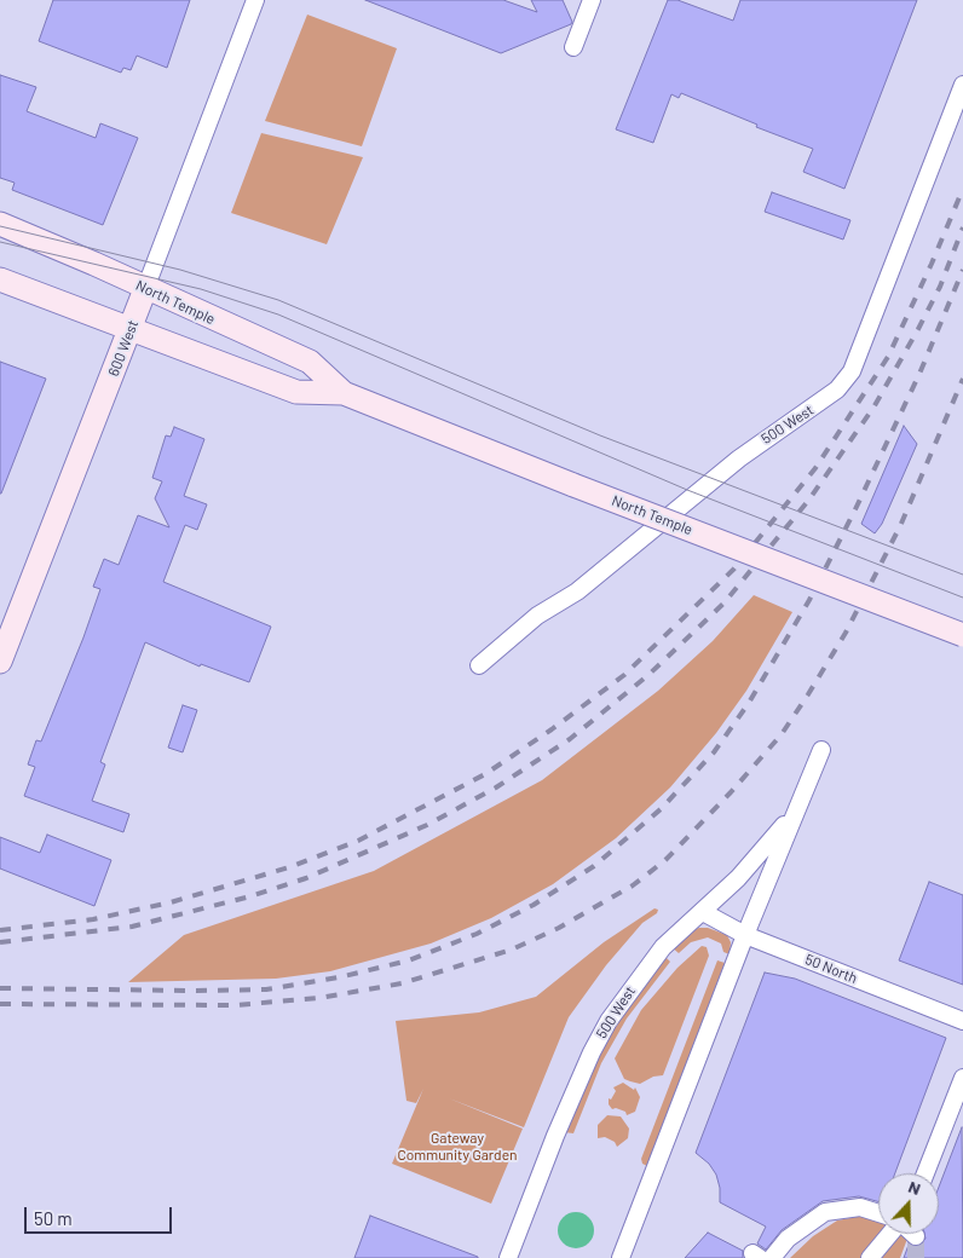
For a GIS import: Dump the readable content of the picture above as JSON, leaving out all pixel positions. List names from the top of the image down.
{
  "streets": {
    "main road": ["North Temple", "600 West"],
    "street": ["500 West", "50 North"]
  },
  "crossings": [
    ["North Temple", "600 West"],
    ["500 West", "50 North"]
  ],
  "parks": ["Gateway Community Garden"],
  "scale_bar": "50 m",
  "north": "top"
}
